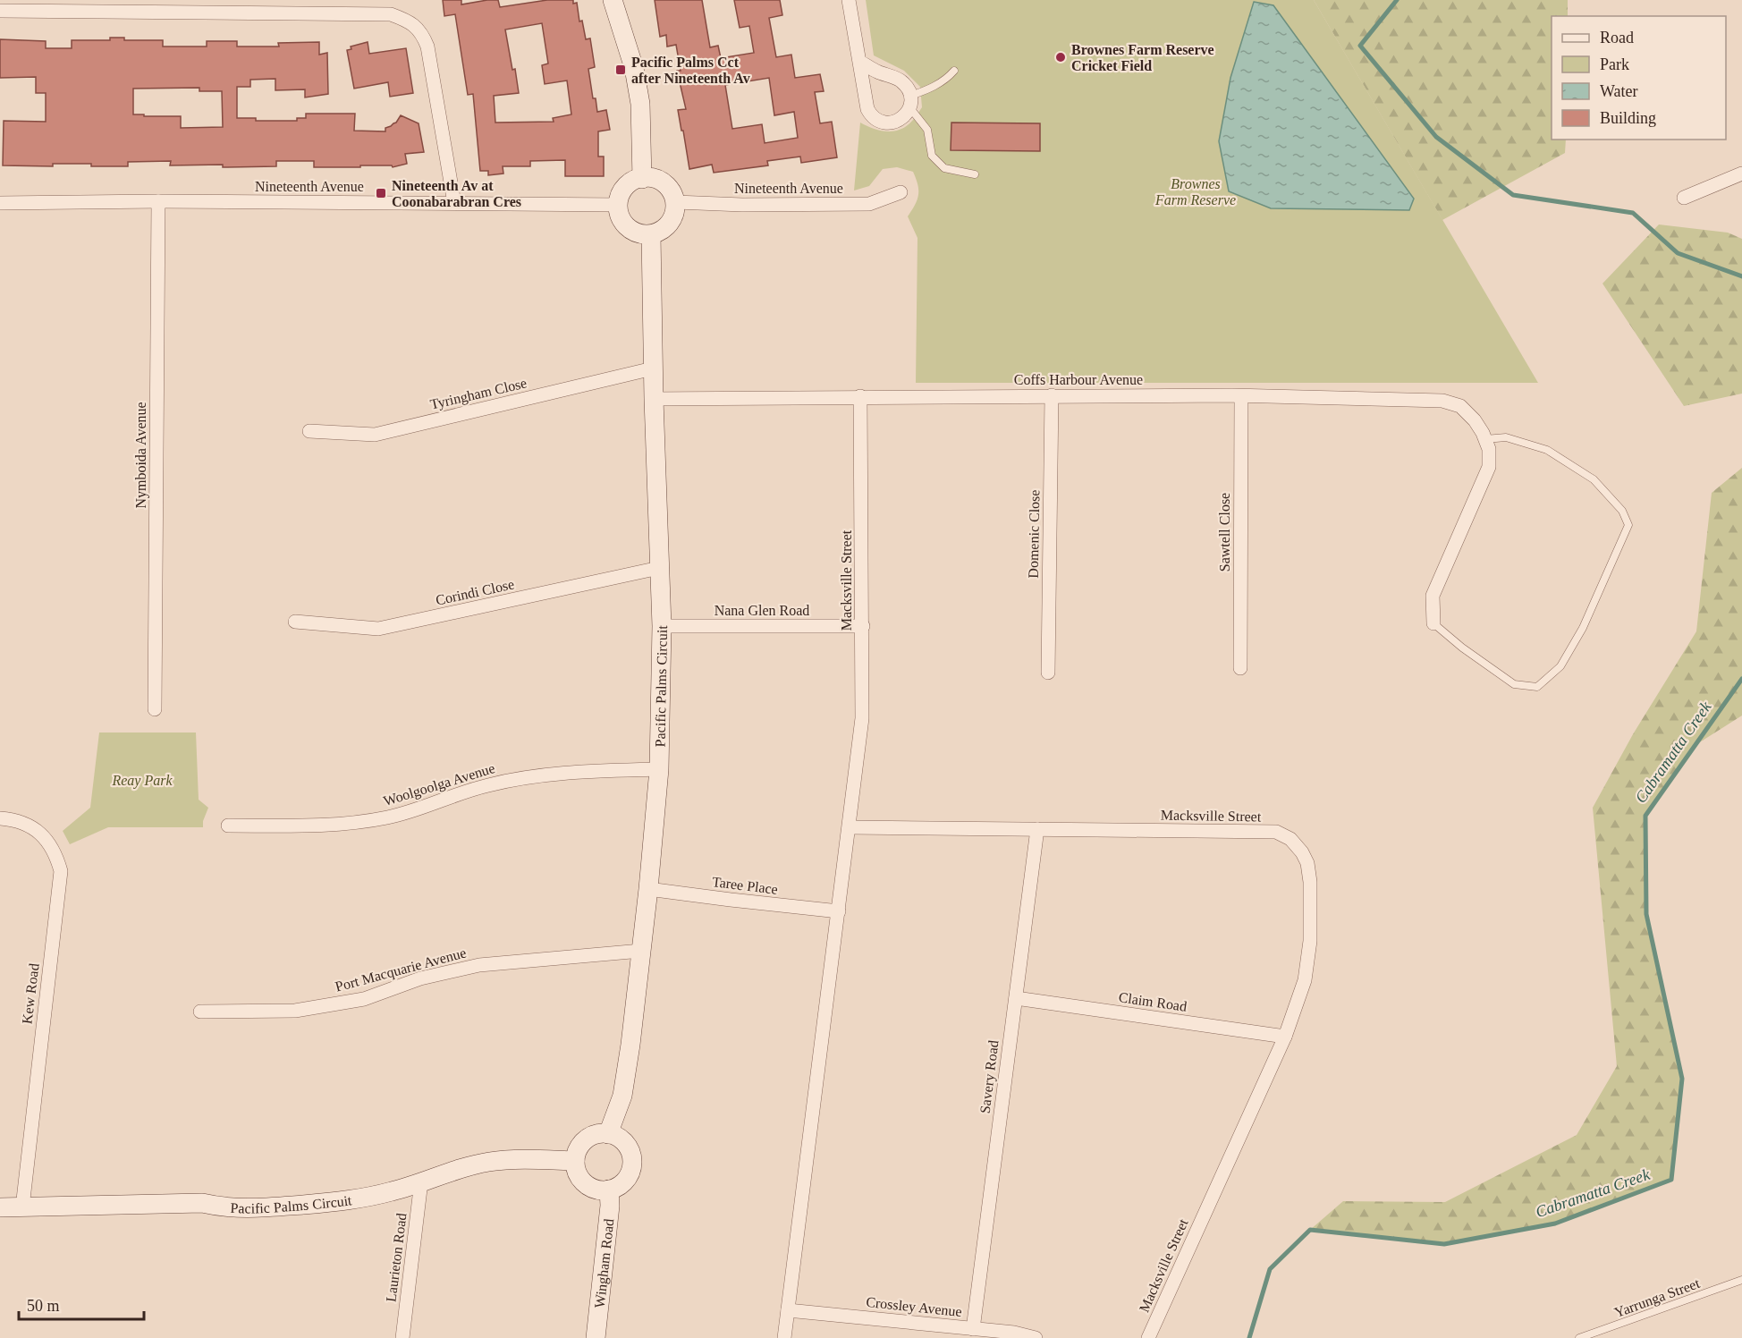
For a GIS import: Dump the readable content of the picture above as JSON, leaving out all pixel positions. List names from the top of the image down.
{
  "streets": {
    "street": [
      "Nineteenth Avenue",
      "Coffs Harbour Avenue",
      "Tyringham Close",
      "Nymboida Avenue",
      "Sawtell Close",
      "Domenic Close",
      "Macksville Street",
      "Corindi Close",
      "Nana Glen Road",
      "Pacific Palms Circuit",
      "Woolgoolga Avenue",
      "Taree Place",
      "Port Macquarie Avenue",
      "Kew Road",
      "Claim Road",
      "Savery Road",
      "Laurieton Road",
      "Wingham Road",
      "Crossley Avenue"
    ],
    "lane": ["Yarrunga Street"]
  },
  "crossings": [
    ["Nineteenth Avenue", "Nymboida Avenue"],
    ["Nineteenth Avenue", "Pacific Palms Circuit"],
    ["Coffs Harbour Avenue", "Sawtell Close"],
    ["Coffs Harbour Avenue", "Domenic Close"],
    ["Coffs Harbour Avenue", "Macksville Street"],
    ["Coffs Harbour Avenue", "Pacific Palms Circuit"],
    ["Tyringham Close", "Pacific Palms Circuit"],
    ["Macksville Street", "Nana Glen Road"],
    ["Macksville Street", "Taree Place"],
    ["Macksville Street", "Claim Road"],
    ["Macksville Street", "Savery Road"],
    ["Macksville Street", "Crossley Avenue"],
    ["Corindi Close", "Pacific Palms Circuit"],
    ["Nana Glen Road", "Pacific Palms Circuit"],
    ["Pacific Palms Circuit", "Woolgoolga Avenue"],
    ["Pacific Palms Circuit", "Taree Place"],
    ["Pacific Palms Circuit", "Port Macquarie Avenue"],
    ["Pacific Palms Circuit", "Kew Road"],
    ["Pacific Palms Circuit", "Laurieton Road"],
    ["Pacific Palms Circuit", "Wingham Road"],
    ["Claim Road", "Savery Road"],
    ["Savery Road", "Crossley Avenue"]
  ],
  "water": ["Cabramatta Creek"],
  "parks": ["Brownes Farm Reserve", "Reay Park"],
  "places": {
    "other": ["Brownes Farm Reserve Cricket Field"],
    "transit": ["Pacific Palms Cct after Nineteenth Av", "Nineteenth Av at Coonabarabran Cres"]
  },
  "legend": [
    "Road",
    "Park",
    "Water",
    "Building"
  ],
  "scale_bar": "50 m"
}
